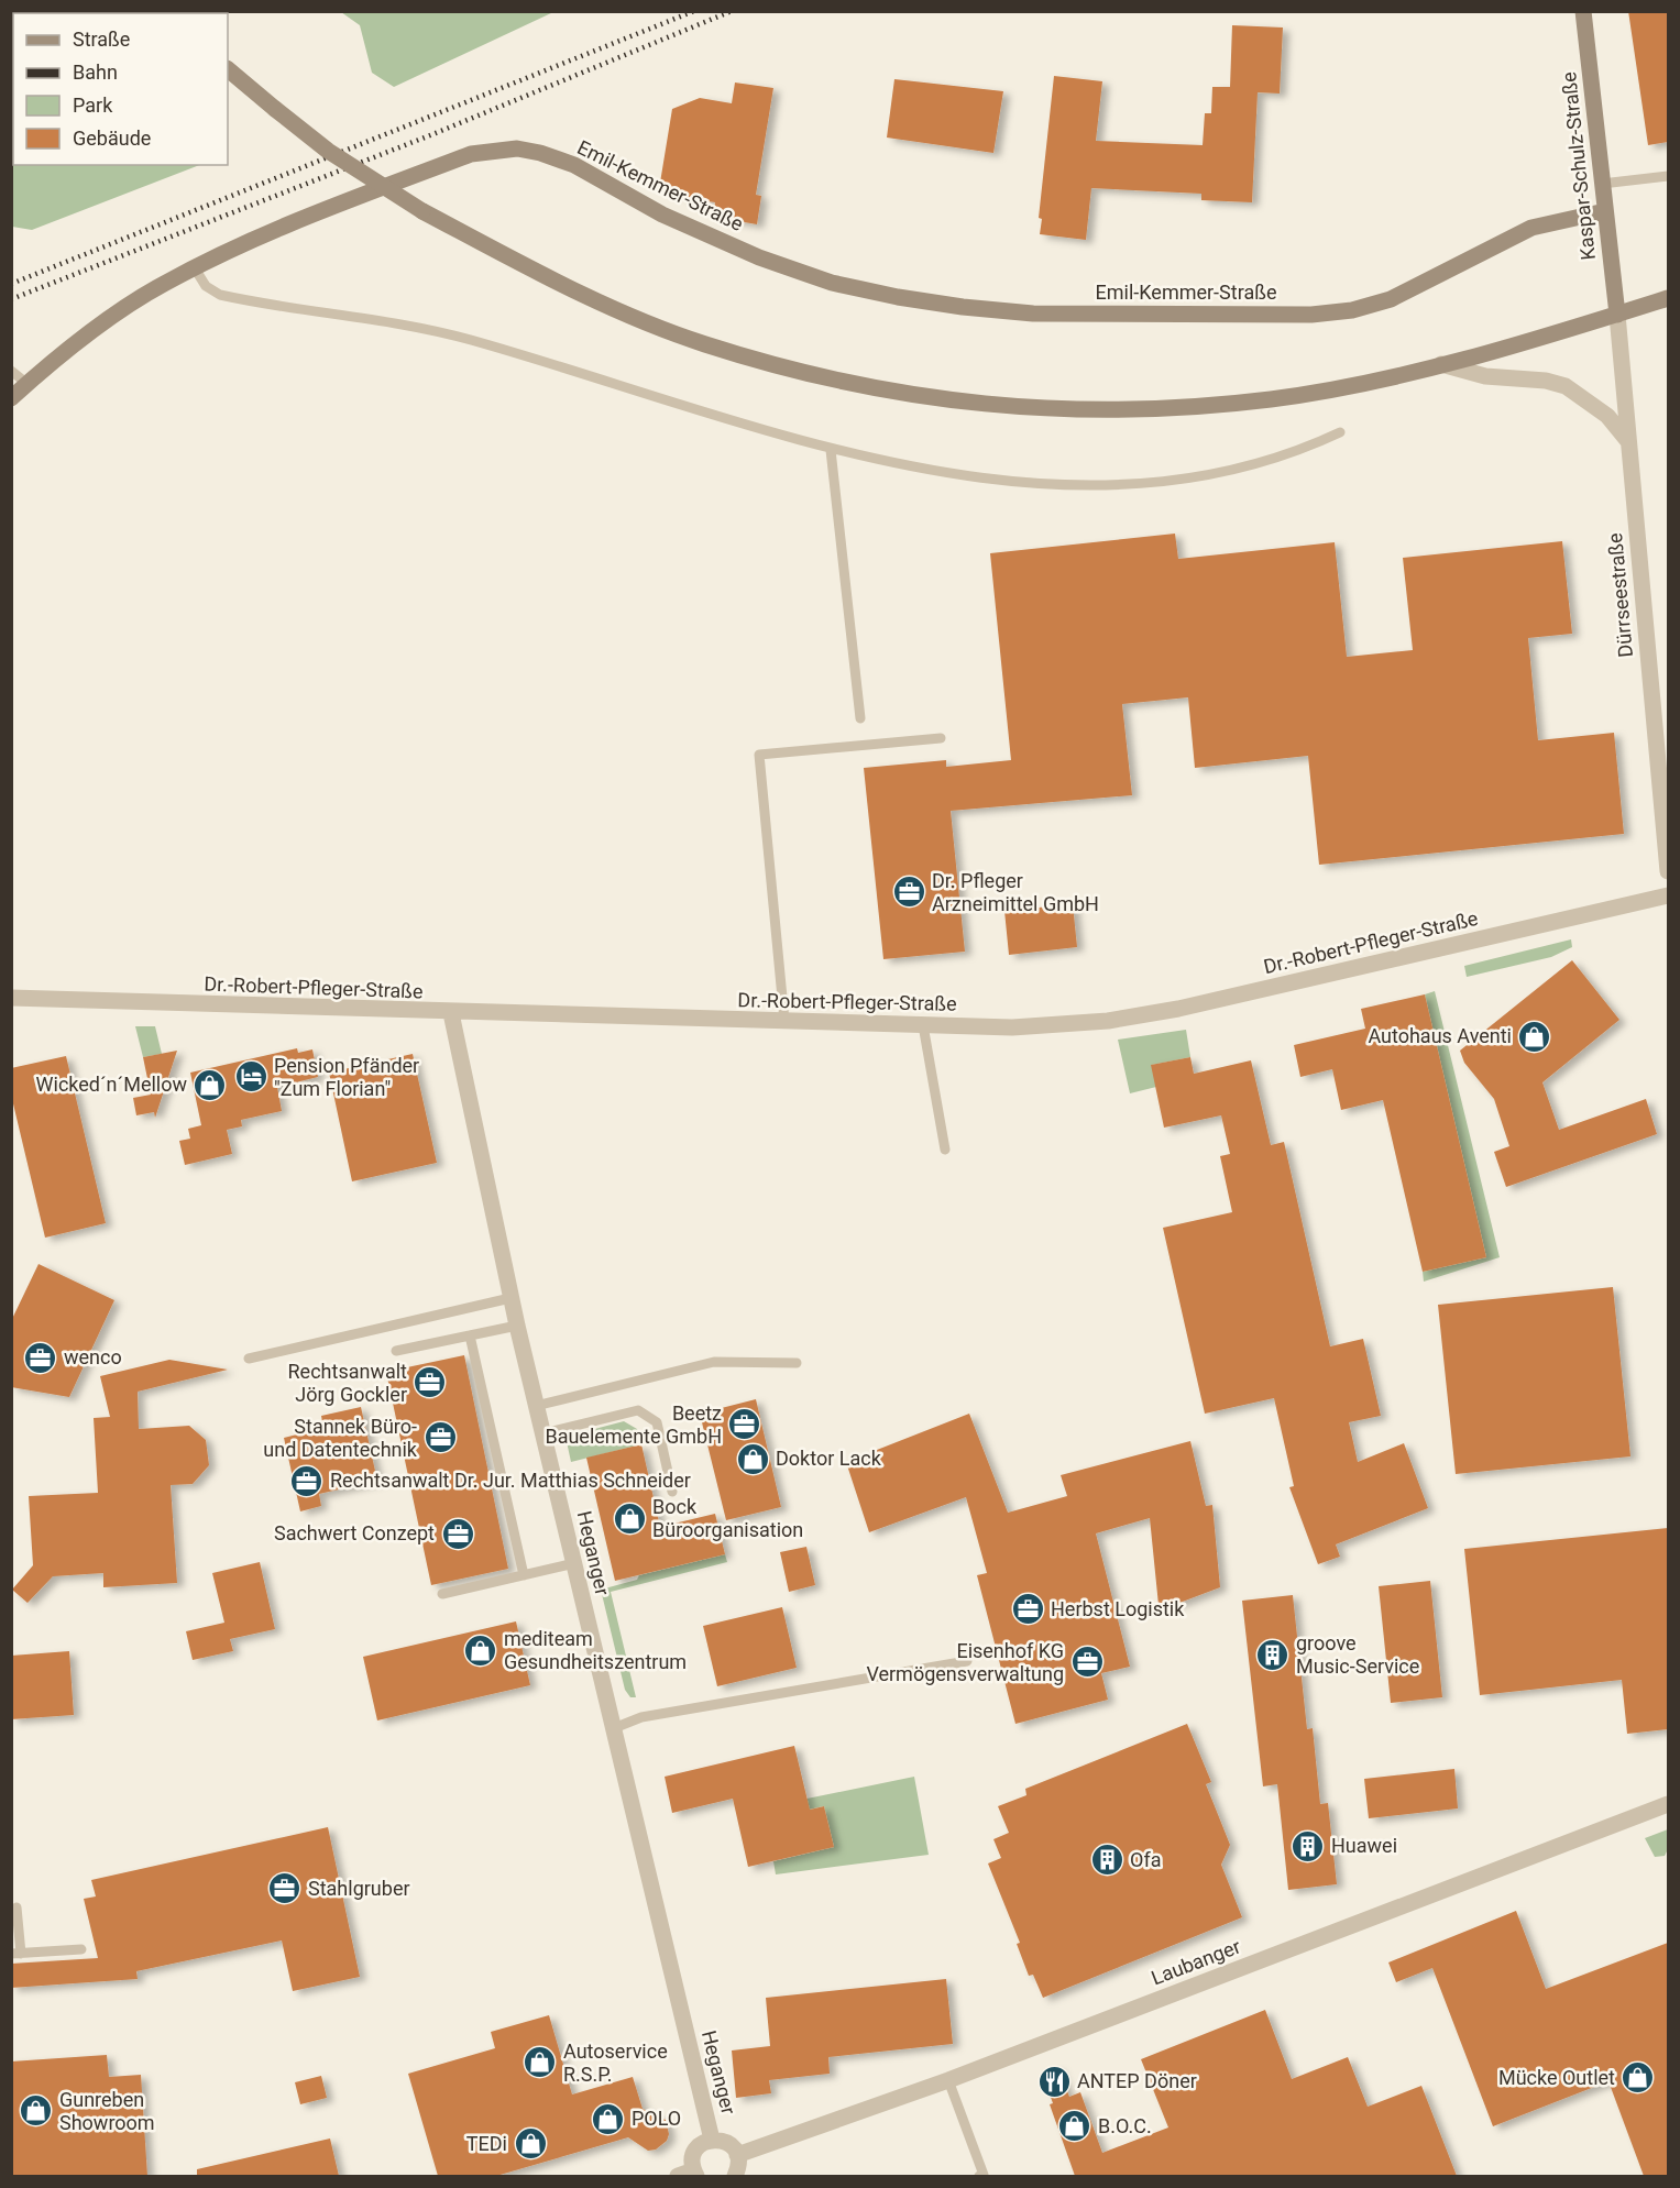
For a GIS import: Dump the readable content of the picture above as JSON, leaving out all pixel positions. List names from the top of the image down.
{
  "streets": {
    "street": [
      "Kaspar-Schulz-Straße",
      "Emil-Kemmer-Straße",
      "Dürrseestraße",
      "Dr.-Robert-Pfleger-Straße",
      "Heganger",
      "Laubanger"
    ]
  },
  "crossings": [
    ["Kaspar-Schulz-Straße", "Emil-Kemmer-Straße"],
    ["Kaspar-Schulz-Straße", "Dürrseestraße"],
    ["Dr.-Robert-Pfleger-Straße", "Heganger"]
  ],
  "places": {
    "office": [
      "Dr. Pfleger Arzneimittel GmbH",
      "wenco",
      "Rechtsanwalt Jörg Gockler",
      "Beetz Bauelemente GmbH",
      "Stannek Büro- und Datentechnik",
      "Rechtsanwalt Dr. Jur. Matthias Schneider",
      "Sachwert Conzept",
      "Herbst Logistik",
      "Eisenhof KG Vermögensverwaltung",
      "Stahlgruber"
    ],
    "shop": [
      "Autohaus Aventi",
      "Wicked´n´Mellow",
      "Doktor Lack",
      "Bock Büroorganisation",
      "mediteam Gesundheitszentrum",
      "Autoservice R.S.P.",
      "Mücke Outlet",
      "Gunreben Showroom",
      "POLO",
      "B.O.C.",
      "TEDi"
    ],
    "hotel": ["Pension Pfänder \"Zum Florian\""],
    "building": ["groove Music-Service", "Huawei", "Ofa"],
    "restaurant": ["ANTEP Döner"]
  },
  "legend": [
    "Straße",
    "Bahn",
    "Park",
    "Gebäude"
  ]
}
